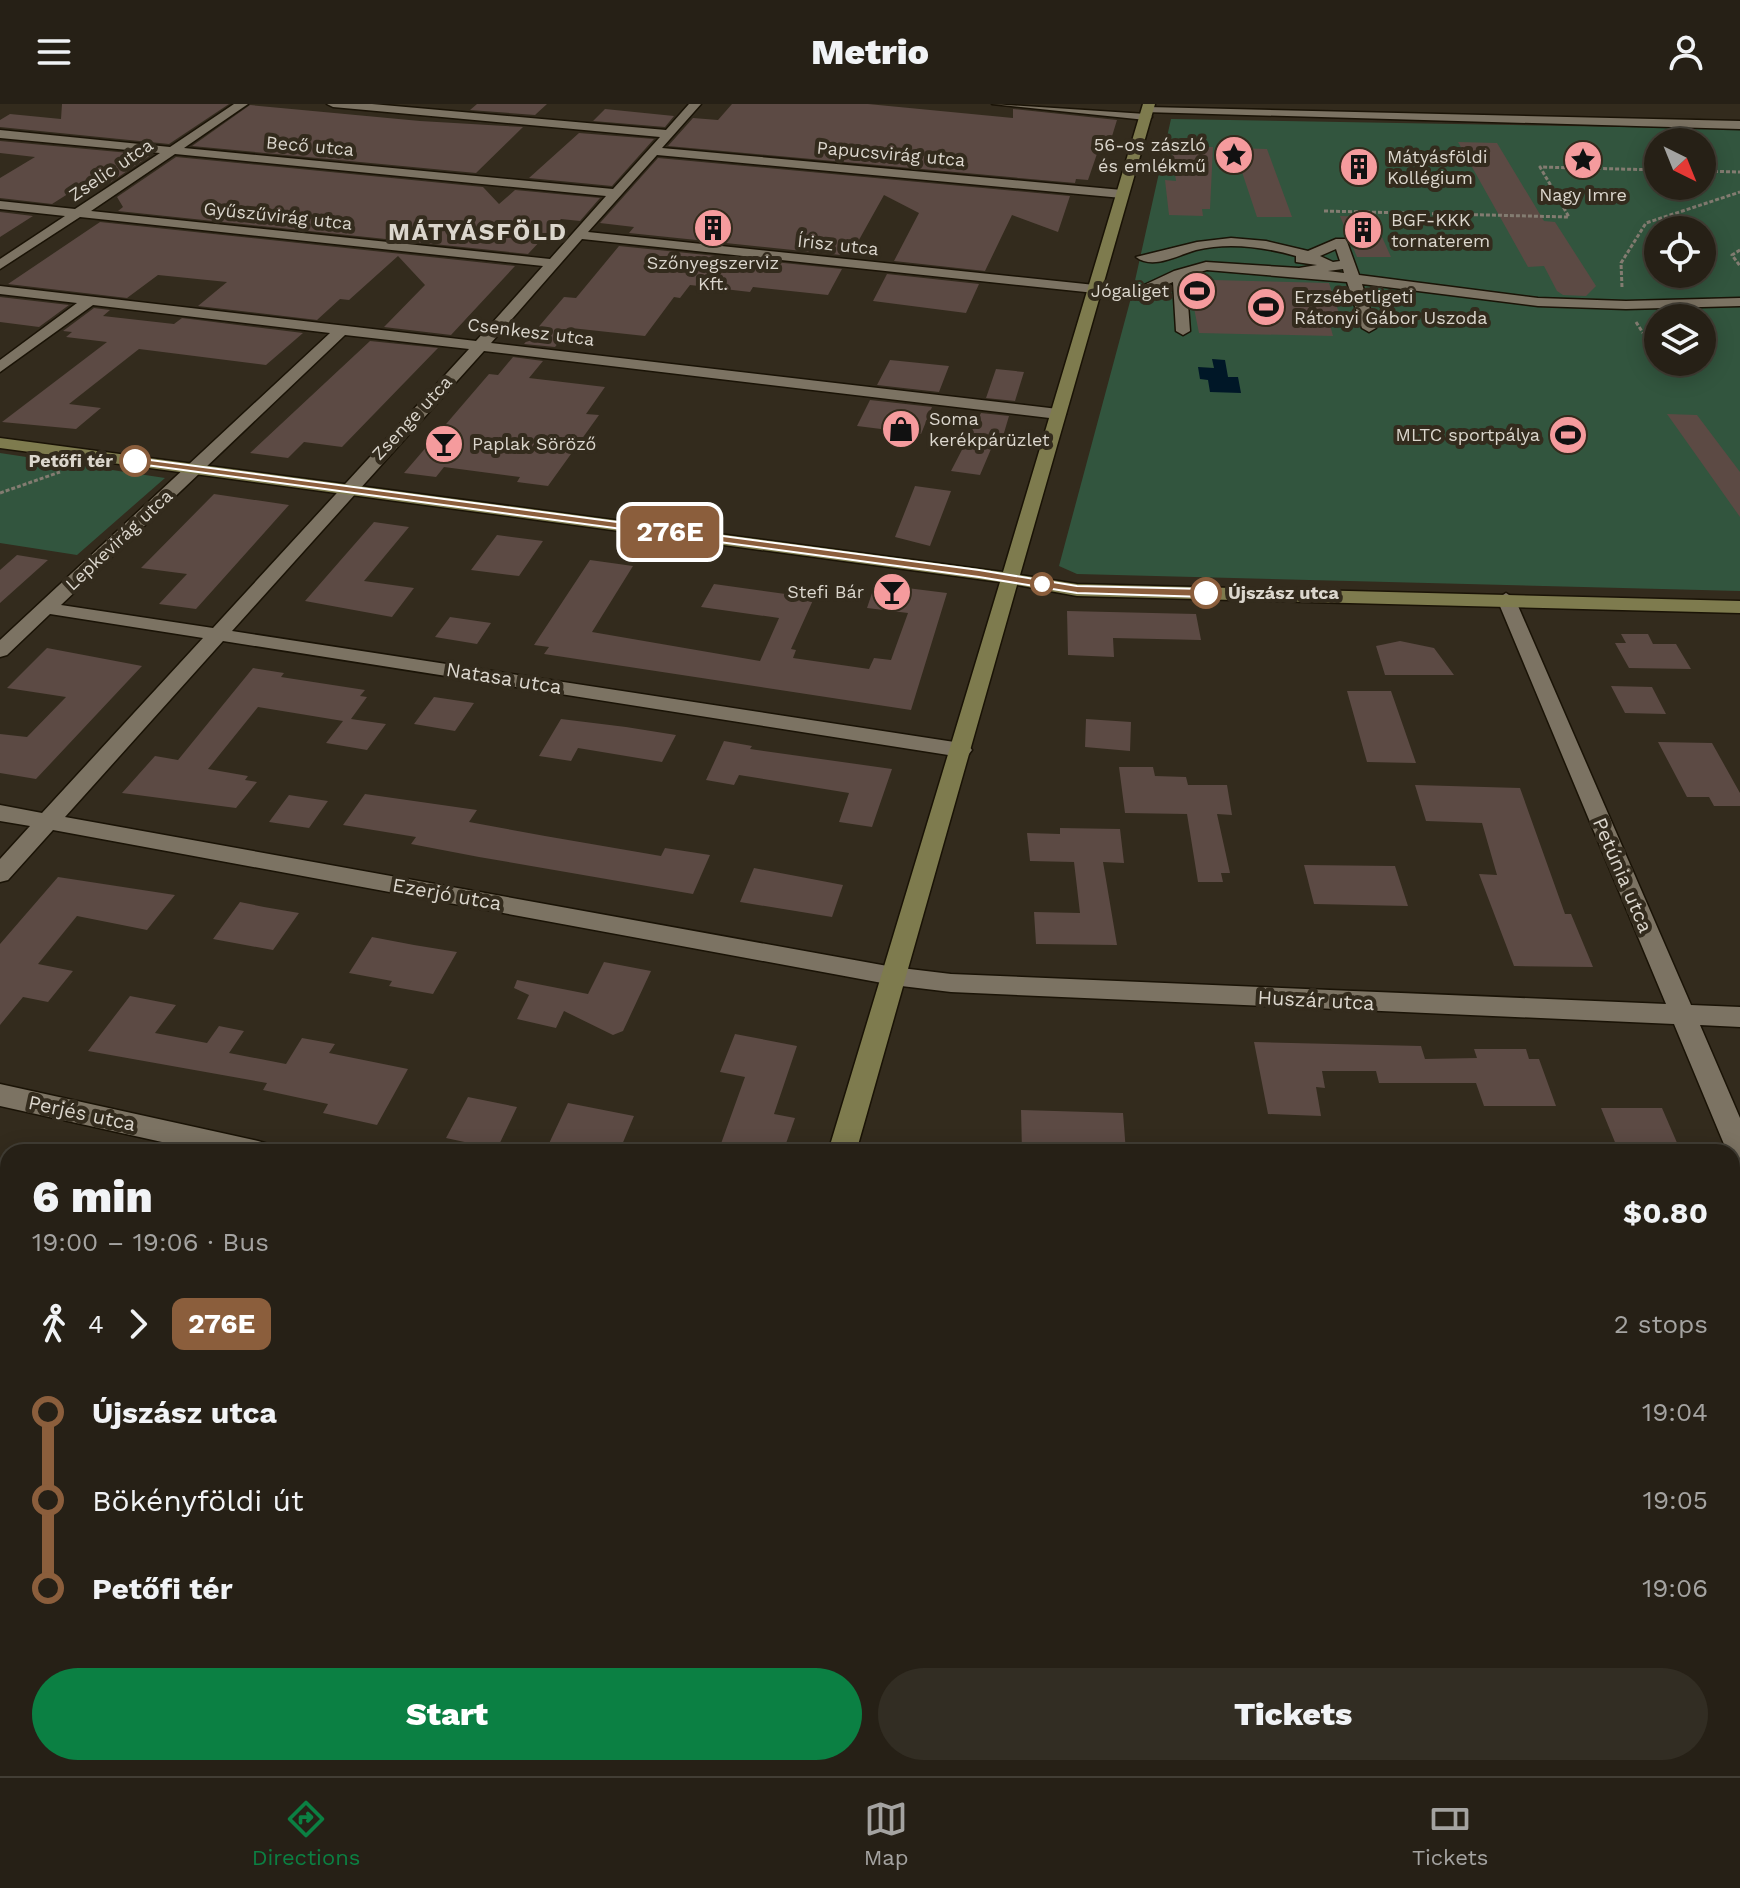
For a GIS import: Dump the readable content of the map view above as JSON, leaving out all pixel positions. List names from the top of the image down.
{
  "streets": {
    "street": [
      "Becő utca",
      "Papucsvirág utca",
      "Zselic utca",
      "Gyűszűvirág utca",
      "Írisz utca",
      "Csenkesz utca",
      "Zsenge utca",
      "Lepkevirág utca",
      "Natasa utca",
      "Petúnia utca",
      "Ezerjó utca",
      "Huszár utca",
      "Perjés utca"
    ]
  },
  "crossings": [
    ["Becő utca", "Zselic utca"],
    ["Becő utca", "Zsenge utca"],
    ["Papucsvirág utca", "Zsenge utca"],
    ["Zselic utca", "Gyűszűvirág utca"],
    ["Gyűszűvirág utca", "Zsenge utca"],
    ["Írisz utca", "Zsenge utca"],
    ["Csenkesz utca", "Zsenge utca"],
    ["Csenkesz utca", "Lepkevirág utca"],
    ["Zsenge utca", "Natasa utca"],
    ["Zsenge utca", "Ezerjó utca"],
    ["Lepkevirág utca", "Natasa utca"],
    ["Petúnia utca", "Huszár utca"],
    ["Ezerjó utca", "Huszár utca"]
  ],
  "districts": ["MÁTYÁSFÖLD"],
  "places": {
    "place": ["56-os zászló és emlékmű", "Nagy Imre"],
    "building": ["Mátyásföldi Kollégium", "Szőnyegszerviz Kft.", "BGF-KKK tornaterem"],
    "sports": ["Jógaliget", "Erzsébetligeti Rátonyi Gábor Uszoda", "MLTC sportpálya"],
    "shop": ["Soma kerékpárüzlet"],
    "bar": ["Paplak Söröző", "Stefi Bár"],
    "other": ["Petőfi tér", "Újszász utca"]
  },
  "lines": ["bus line 276E"],
  "north": "bottom right",
  "page": {
    "header": "Metrio",
    "on_map": "276E",
    "heading": ["6 min", "19:00 – 19:06 · Bus", "$0.80"],
    "legs": ["4", "276E", "2 stops"],
    "list": [
      {
        "name": "Újszász utca",
        "value": "19:04"
      },
      {
        "name": "Bökényföldi út",
        "value": "19:05"
      },
      {
        "name": "Petőfi tér",
        "value": "19:06"
      }
    ],
    "buttons": ["Start", "Tickets"],
    "tabs": ["Directions", "Map", "Tickets"]
  }
}
